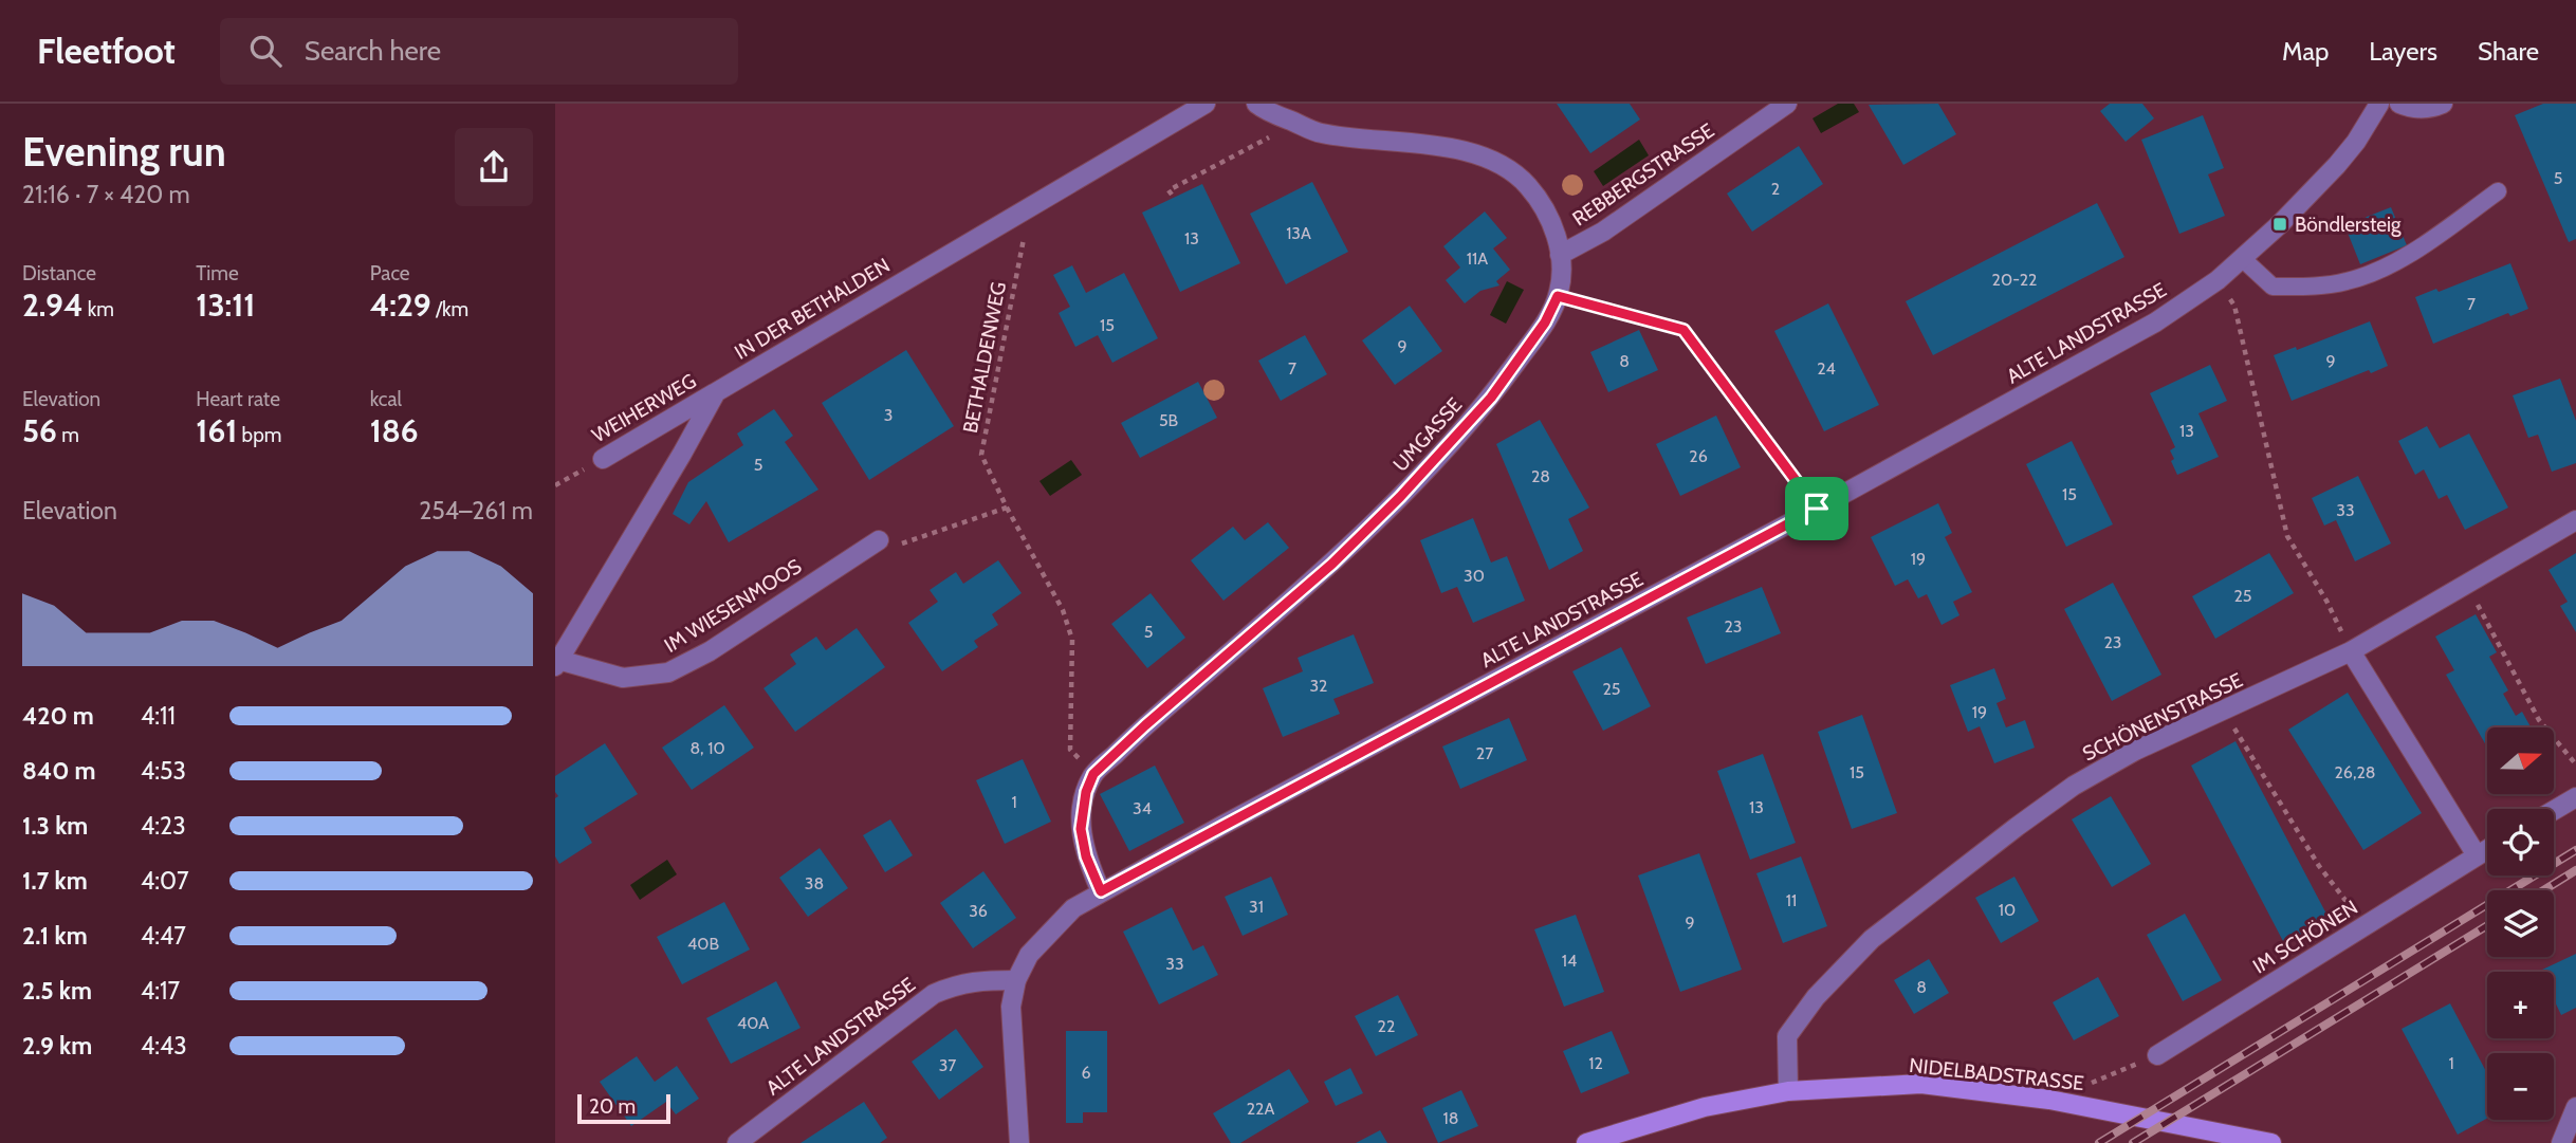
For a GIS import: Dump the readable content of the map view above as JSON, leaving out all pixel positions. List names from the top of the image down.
{
  "streets": {
    "main road": ["NIDELBADSTRASSE"],
    "street": [
      "REBBERGSTRASSE",
      "IN DER BETHALDEN",
      "ALTE LANDSTRASSE",
      "WEIHERWEG",
      "UMGASSE",
      "IM WIESENMOOS",
      "SCHÖNENSTRASSE",
      "IM SCHÖNEN"
    ],
    "path": ["BETHALDENWEG"]
  },
  "crossings": [
    ["REBBERGSTRASSE", "UMGASSE"],
    ["IN DER BETHALDEN", "BETHALDENWEG"],
    ["IN DER BETHALDEN", "WEIHERWEG"],
    ["BETHALDENWEG", "UMGASSE"],
    ["SCHÖNENSTRASSE", "NIDELBADSTRASSE"]
  ],
  "places": {
    "transit": ["Böndlersteig"]
  },
  "house_numbers": [
    "5",
    "2",
    "13A",
    "13",
    "11A",
    "20-22",
    "7",
    "15",
    "9",
    "8",
    "9",
    "7",
    "24",
    "3",
    "5B",
    "13",
    "26",
    "5",
    "28",
    "15",
    "33",
    "19",
    "30",
    "25",
    "23",
    "5",
    "23",
    "32",
    "25",
    "19",
    "8, 10",
    "27",
    "15",
    "26,28",
    "1",
    "13",
    "34",
    "38",
    "11",
    "31",
    "10",
    "36",
    "9",
    "40B",
    "14",
    "33",
    "8",
    "40A",
    "22",
    "12",
    "1",
    "37",
    "6",
    "22A",
    "18"
  ],
  "scale_bar": "20 m",
  "north": "right",
  "page": {
    "header": "Fleetfoot",
    "search": "Search here",
    "nav": ["Map", "Layers", "Share"],
    "heading": ["Evening run", "21:16 · 7 × 420 m"],
    "stats": [
      ["Distance", "2.94 km"],
      ["Time", "13:11"],
      ["Pace", "4:29 /km"],
      ["Elevation", "56 m"],
      ["Heart rate", "161 bpm"],
      ["kcal", "186"]
    ],
    "chart": ["Elevation", "254–261 m"],
    "list": [
      {
        "name": "420 m",
        "note": "4:11"
      },
      {
        "name": "840 m",
        "note": "4:53"
      },
      {
        "name": "1.3 km",
        "note": "4:23"
      },
      {
        "name": "1.7 km",
        "note": "4:07"
      },
      {
        "name": "2.1 km",
        "note": "4:47"
      },
      {
        "name": "2.5 km",
        "note": "4:17"
      },
      {
        "name": "2.9 km",
        "note": "4:43"
      }
    ],
    "map_buttons": ["+", "−"],
    "scale": "20 m"
  }
}
